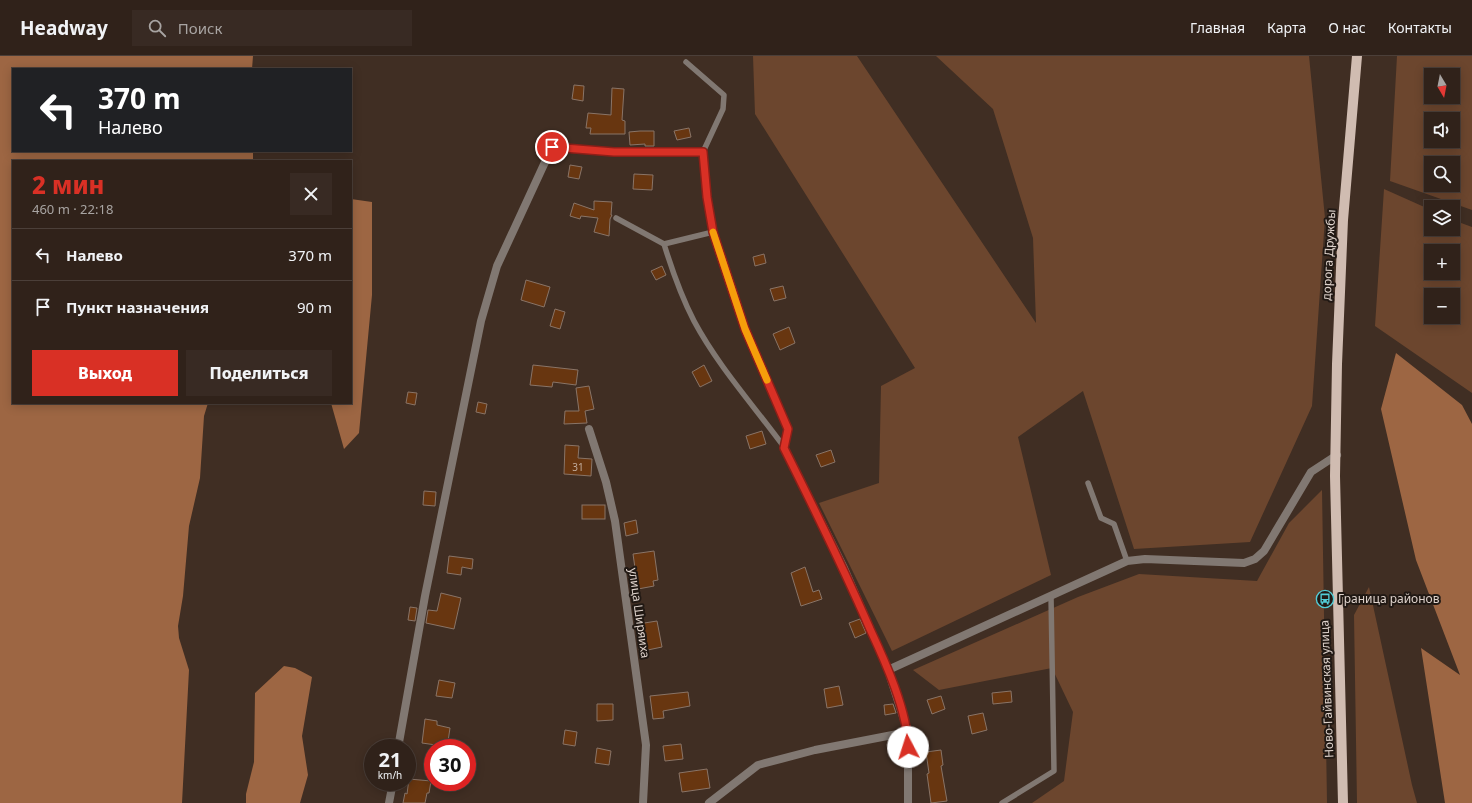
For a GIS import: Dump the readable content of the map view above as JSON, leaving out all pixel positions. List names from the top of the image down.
{
  "streets": {
    "main road": ["дорога Дружбы", "Ново-Гайвинская улица"],
    "street": ["улица Ширяиха"]
  },
  "crossings": [
    ["дорога Дружбы", "Ново-Гайвинская улица"]
  ],
  "places": {
    "bus stop": ["Граница районов"]
  },
  "house_numbers": ["31"],
  "north": "bottom",
  "page": {
    "header": "Headway",
    "search": "Поиск",
    "nav": [
      "Главная",
      "Карта",
      "О нас",
      "Контакты"
    ],
    "map_buttons": ["+", "−"],
    "turn": ["370 m", "Налево"],
    "heading": ["2 мин", "460 m · 22:18"],
    "list": [
      {
        "name": "Налево",
        "value": "370 m"
      },
      {
        "name": "Пункт назначения",
        "value": "90 m"
      }
    ],
    "buttons": ["Выход", "Поделиться"],
    "speed": "21 km/h",
    "limit": "30"
  }
}
